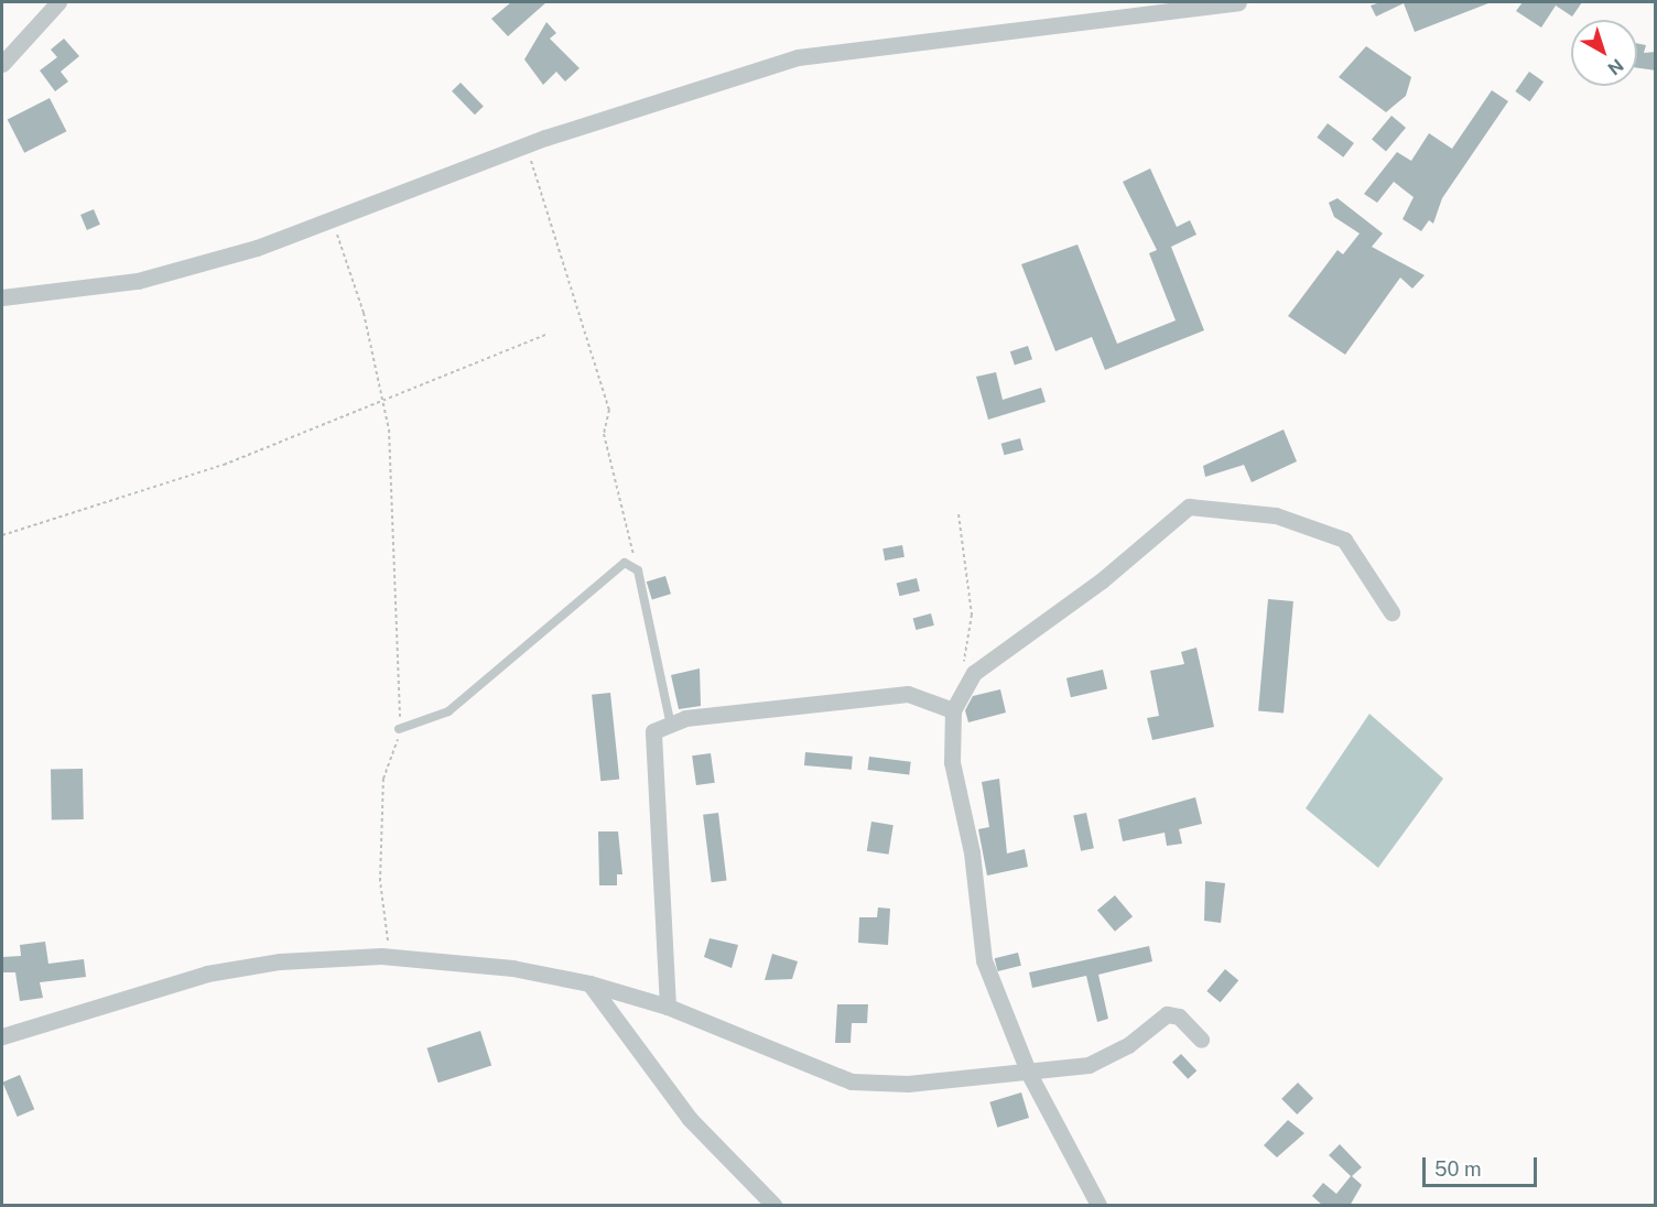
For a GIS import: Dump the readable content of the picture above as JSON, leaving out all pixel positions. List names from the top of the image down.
{
  "scale_bar": "50 m",
  "north": "bottom right"
}
